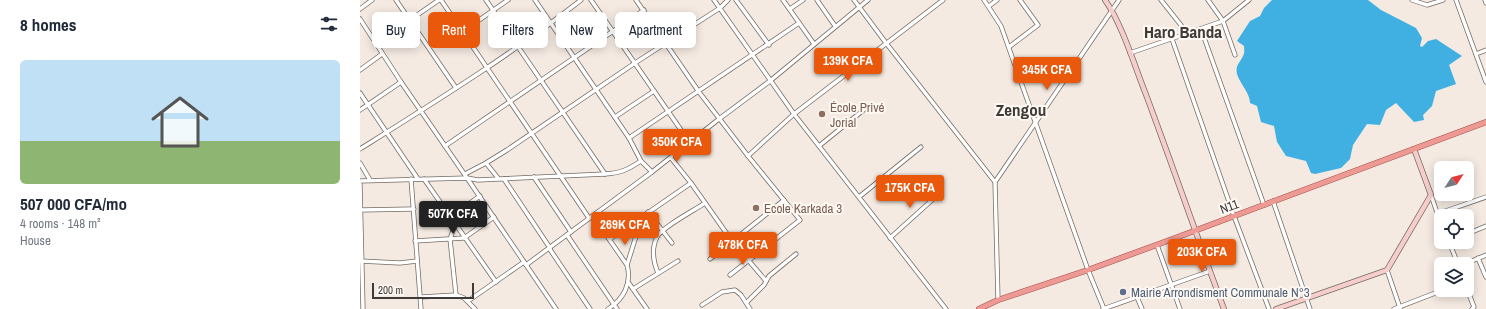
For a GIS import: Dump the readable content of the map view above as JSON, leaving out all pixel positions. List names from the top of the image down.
{
  "streets": {
    "main road": ["N11"]
  },
  "districts": ["Haro Banda", "Zengou"],
  "places": ["École Privé Jorial", "Ecole Karkada 3", "Mairie Arrondisment Communale N°3"],
  "scale_bar": "200 m",
  "north": "top right",
  "page": {
    "heading": "8 homes",
    "chip": [
      "Buy",
      "Rent",
      "Filters",
      "New",
      "Apartment"
    ],
    "list": [
      {
        "name": "507 000 CFA/mo",
        "note": "4 rooms · 148 m² · House"
      }
    ],
    "price": [
      "139K CFA",
      "345K CFA",
      "350K CFA",
      "175K CFA",
      "507K CFA",
      "269K CFA",
      "478K CFA",
      "203K CFA"
    ],
    "scale": "200 m"
  }
}
